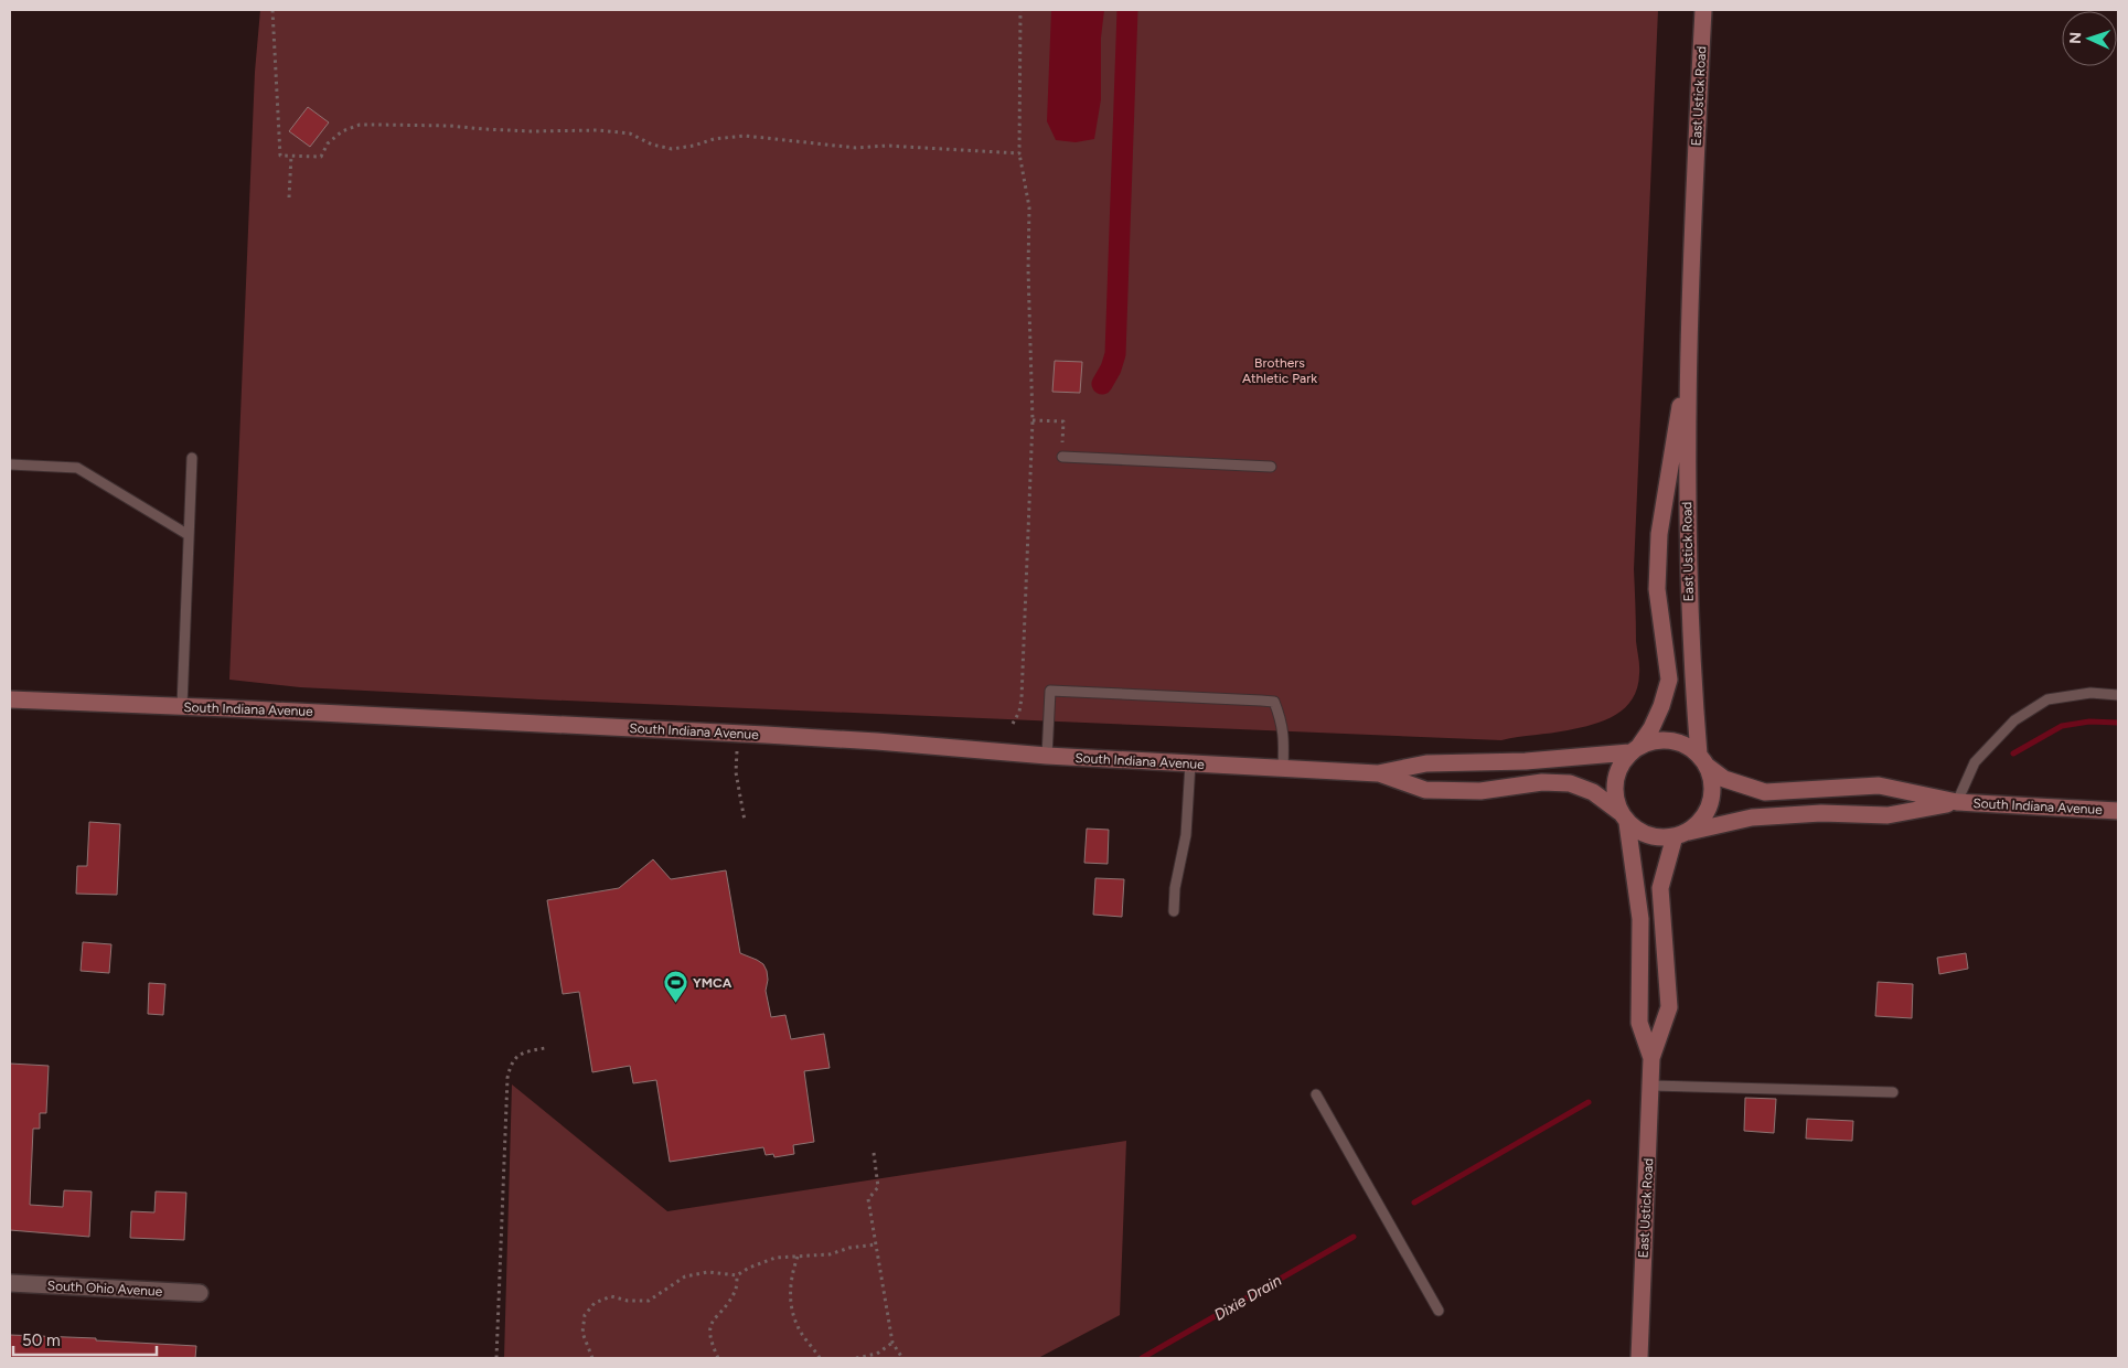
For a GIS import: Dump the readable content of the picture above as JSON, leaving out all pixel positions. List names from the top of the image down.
{
  "streets": {
    "main road": ["East Ustick Road", "South Indiana Avenue"],
    "street": ["South Ohio Avenue"]
  },
  "crossings": [
    ["East Ustick Road", "South Indiana Avenue"]
  ],
  "water": ["Dixie Drain"],
  "parks": ["Brothers Athletic Park"],
  "places": {
    "sports": ["YMCA"]
  },
  "scale_bar": "50 m",
  "north": "left"
}
